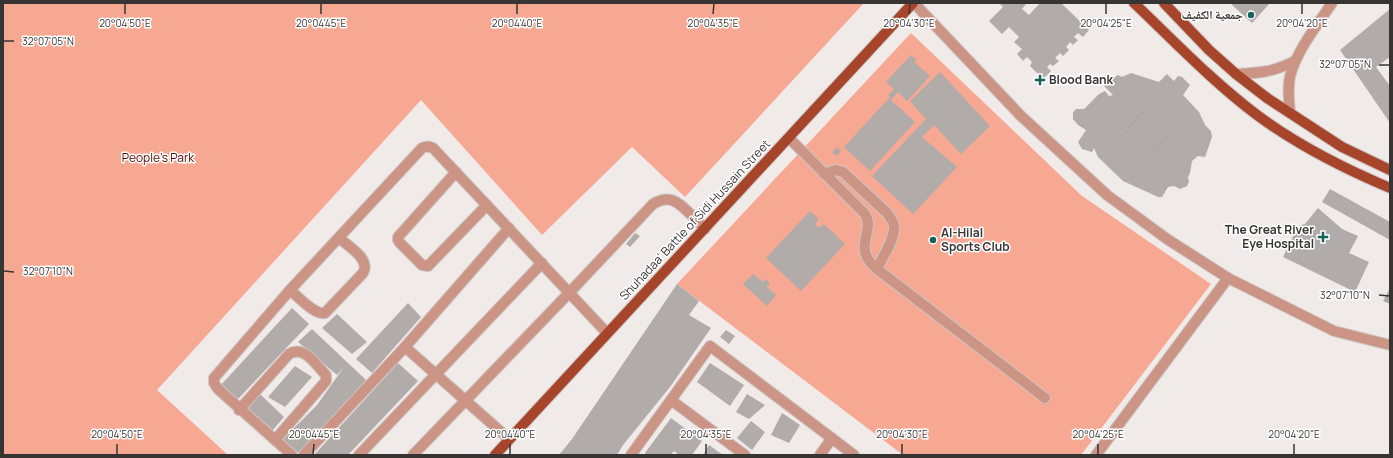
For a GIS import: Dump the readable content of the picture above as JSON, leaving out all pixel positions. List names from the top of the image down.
{
  "streets": {
    "main road": ["Shuhadaa' Battle of Sidi Hussain Street"]
  },
  "parks": ["People's Park"],
  "places": {
    "other": ["جمعية الكفيف", "Al-Hilal Sports Club"],
    "health": ["Blood Bank", "The Great River Eye Hospital"]
  },
  "coordinates": [
    "20°04'50\"E",
    "20°04'45\"E",
    "20°04'40\"E",
    "20°04'35\"E",
    "20°04'30\"E",
    "20°04'25\"E",
    "20°04'20\"E",
    "32°07'05\"N",
    "32°07'10\"N"
  ]
}
